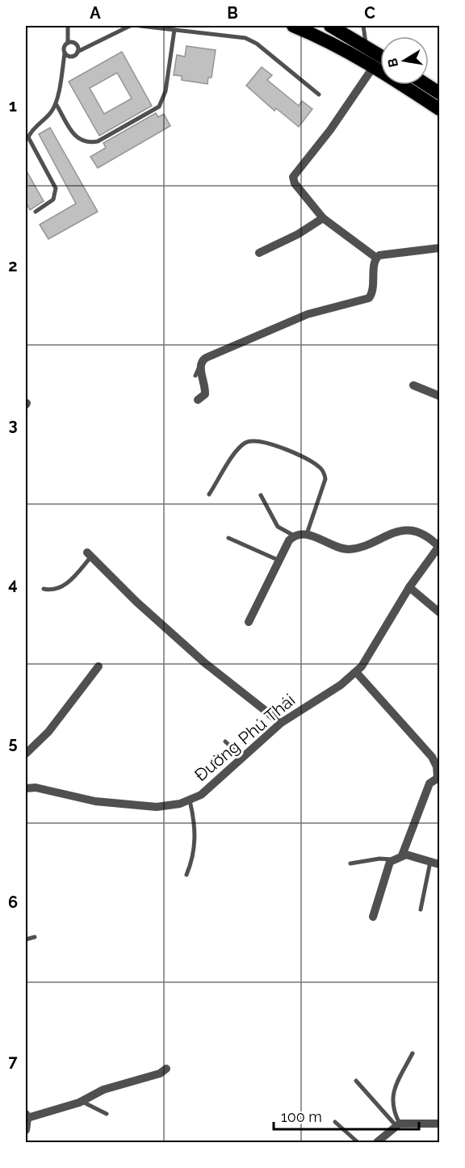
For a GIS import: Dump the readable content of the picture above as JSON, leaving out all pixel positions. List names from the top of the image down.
{
  "streets": {
    "street": ["Đường Phú Thái"]
  },
  "scale_bar": "100 m",
  "north": "left",
  "grid": {
    "columns": ["A", "B", "C"],
    "rows": [
      "1",
      "2",
      "3",
      "4",
      "5",
      "6",
      "7"
    ]
  }
}
